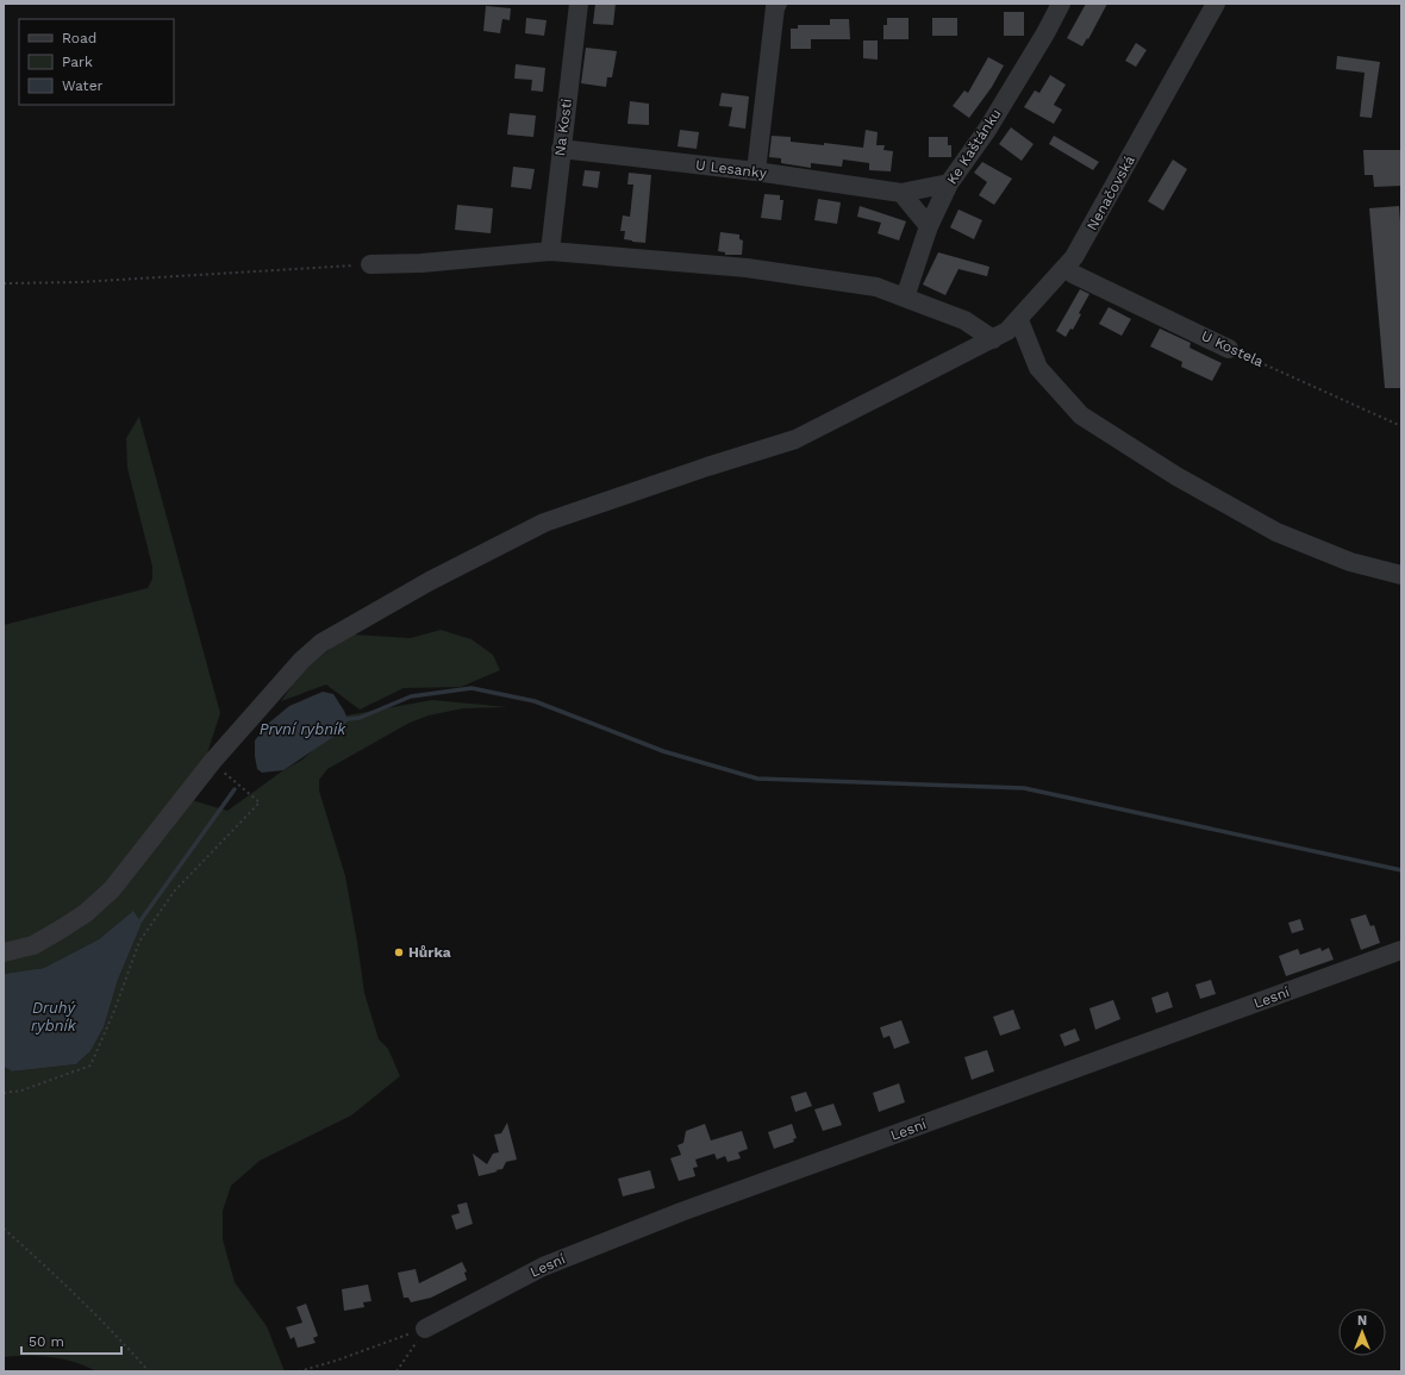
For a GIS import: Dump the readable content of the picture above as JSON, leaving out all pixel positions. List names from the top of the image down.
{
  "streets": {
    "street": [
      "Na Kosti",
      "Ke Kaštánku",
      "U Lesanky",
      "Nenačovská",
      "U Kostela",
      "Lesní"
    ]
  },
  "crossings": [
    ["Na Kosti", "U Lesanky"],
    ["Ke Kaštánku", "U Lesanky"],
    ["Nenačovská", "U Kostela"]
  ],
  "water": ["První rybník", "Druhý rybník"],
  "places": ["Hůrka"],
  "legend": ["Road", "Park", "Water"],
  "scale_bar": "50 m",
  "north": "top"
}
